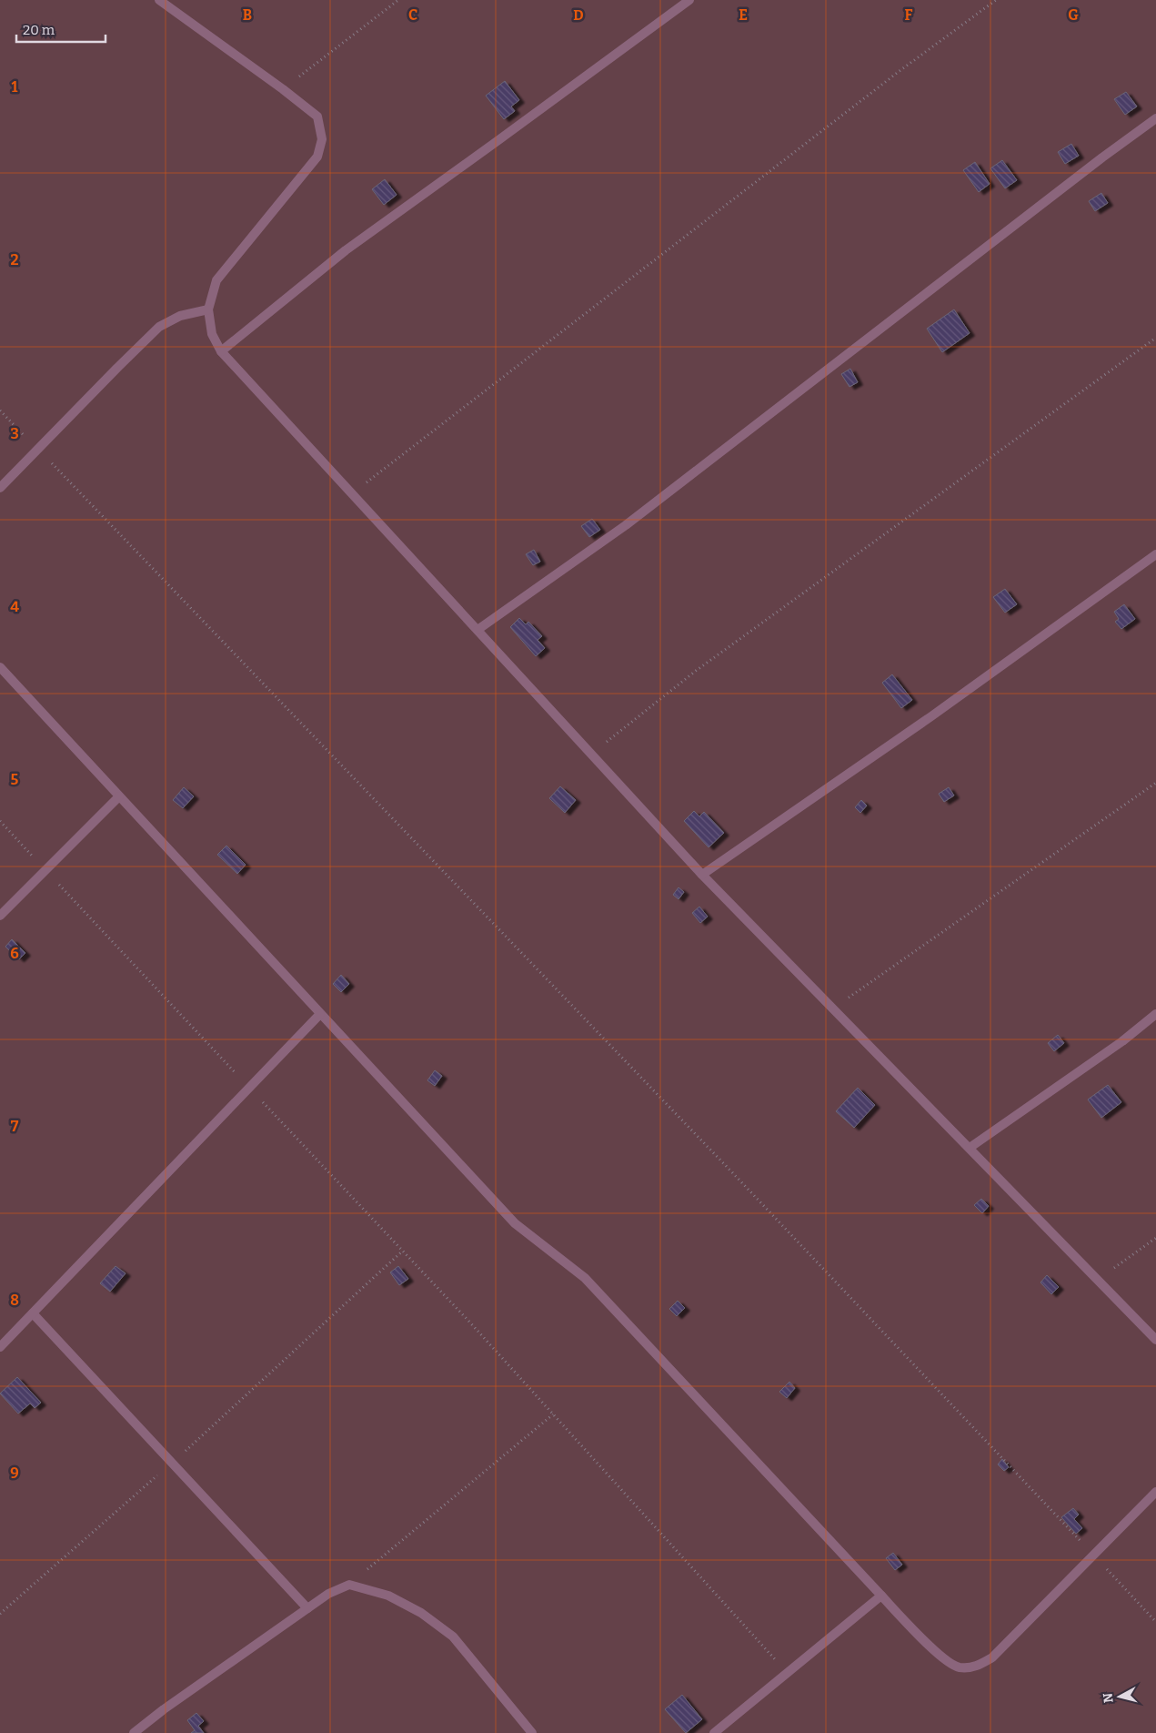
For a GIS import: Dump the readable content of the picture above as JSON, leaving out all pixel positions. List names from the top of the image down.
{
  "scale_bar": "20 m",
  "north": "left",
  "grid": {
    "columns": [
      "B",
      "C",
      "D",
      "E",
      "F",
      "G"
    ],
    "rows": [
      "1",
      "2",
      "3",
      "4",
      "5",
      "6",
      "7",
      "8",
      "9"
    ]
  }
}
